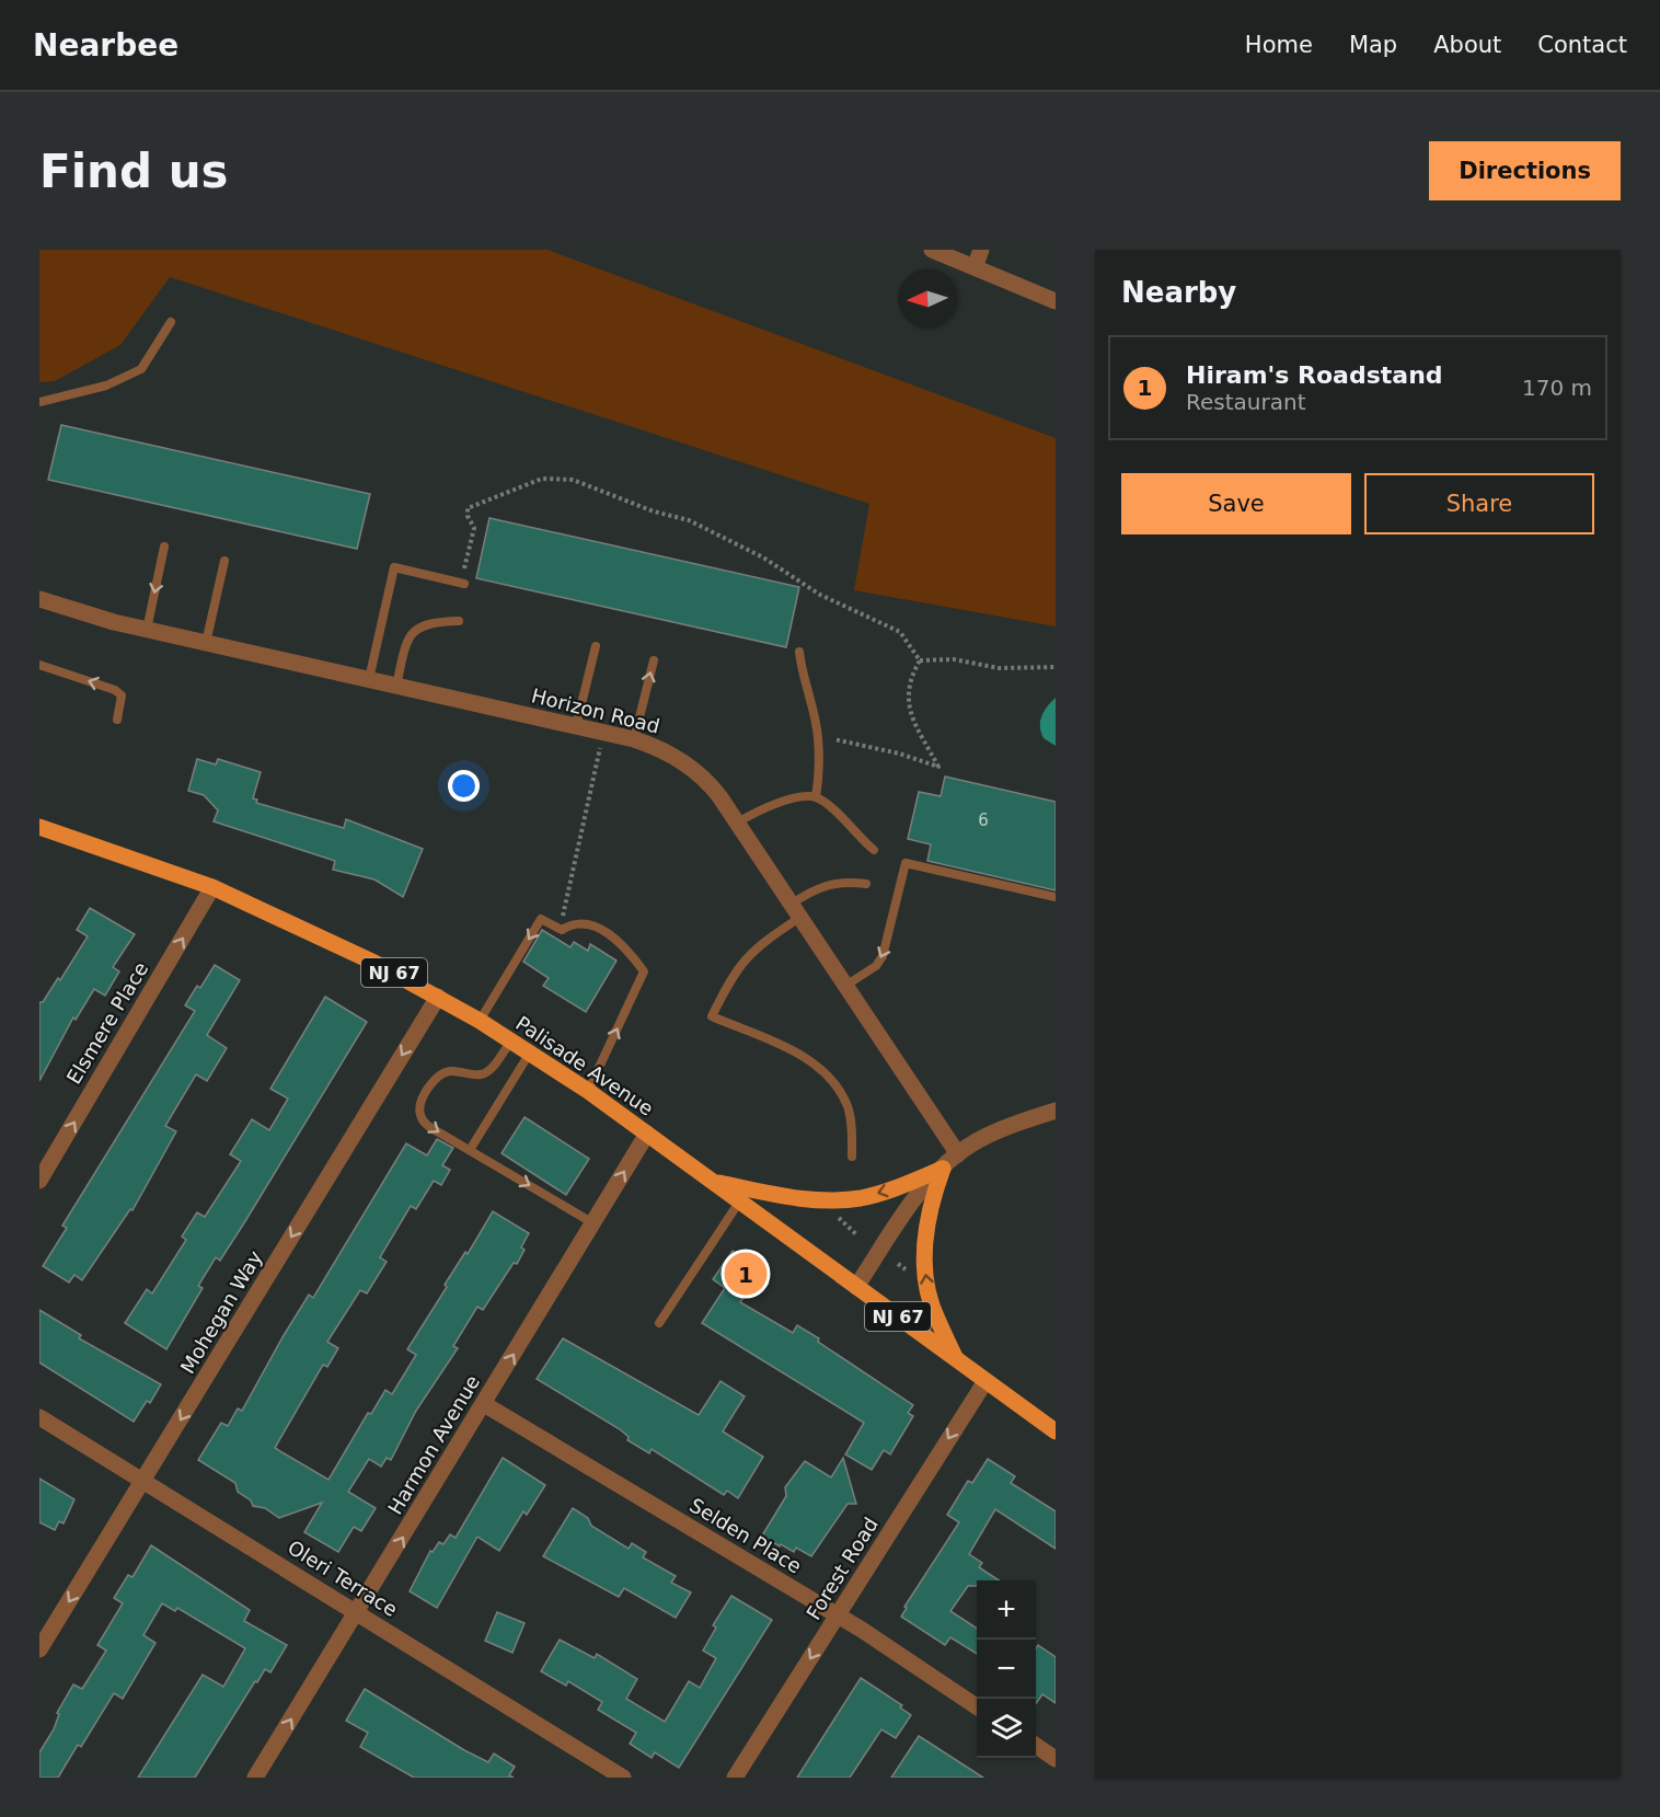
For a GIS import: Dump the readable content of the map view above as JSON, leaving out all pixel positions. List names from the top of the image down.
{
  "streets": {
    "main road": ["NJ 67", "Palisade Avenue"],
    "street": [
      "Horizon Road",
      "Elsmere Place",
      "Mohegan Way",
      "Harmon Avenue",
      "Selden Place",
      "Forest Road",
      "Oleri Terrace"
    ]
  },
  "crossings": [
    ["Elsmere Place", "Palisade Avenue"],
    ["Palisade Avenue", "Mohegan Way"],
    ["Palisade Avenue", "Harmon Avenue"],
    ["Palisade Avenue", "Forest Road"],
    ["Mohegan Way", "Oleri Terrace"],
    ["Harmon Avenue", "Selden Place"],
    ["Harmon Avenue", "Oleri Terrace"],
    ["Selden Place", "Forest Road"]
  ],
  "one_way": [
    "Elsmere Place",
    "Mohegan Way",
    "Harmon Avenue",
    "Forest Road"
  ],
  "house_numbers": ["6"],
  "north": "left",
  "page": {
    "header": "Nearbee",
    "nav": [
      "Home",
      "Map",
      "About",
      "Contact"
    ],
    "buttons": [
      "Directions",
      ["Save", "Share"]
    ],
    "title": "Find us",
    "heading": "Nearby",
    "list": [
      {
        "mark": "1",
        "name": "Hiram's Roadstand",
        "note": "Restaurant",
        "value": "170 m"
      }
    ],
    "pins": "1",
    "map_buttons": ["+", "−"]
  }
}
